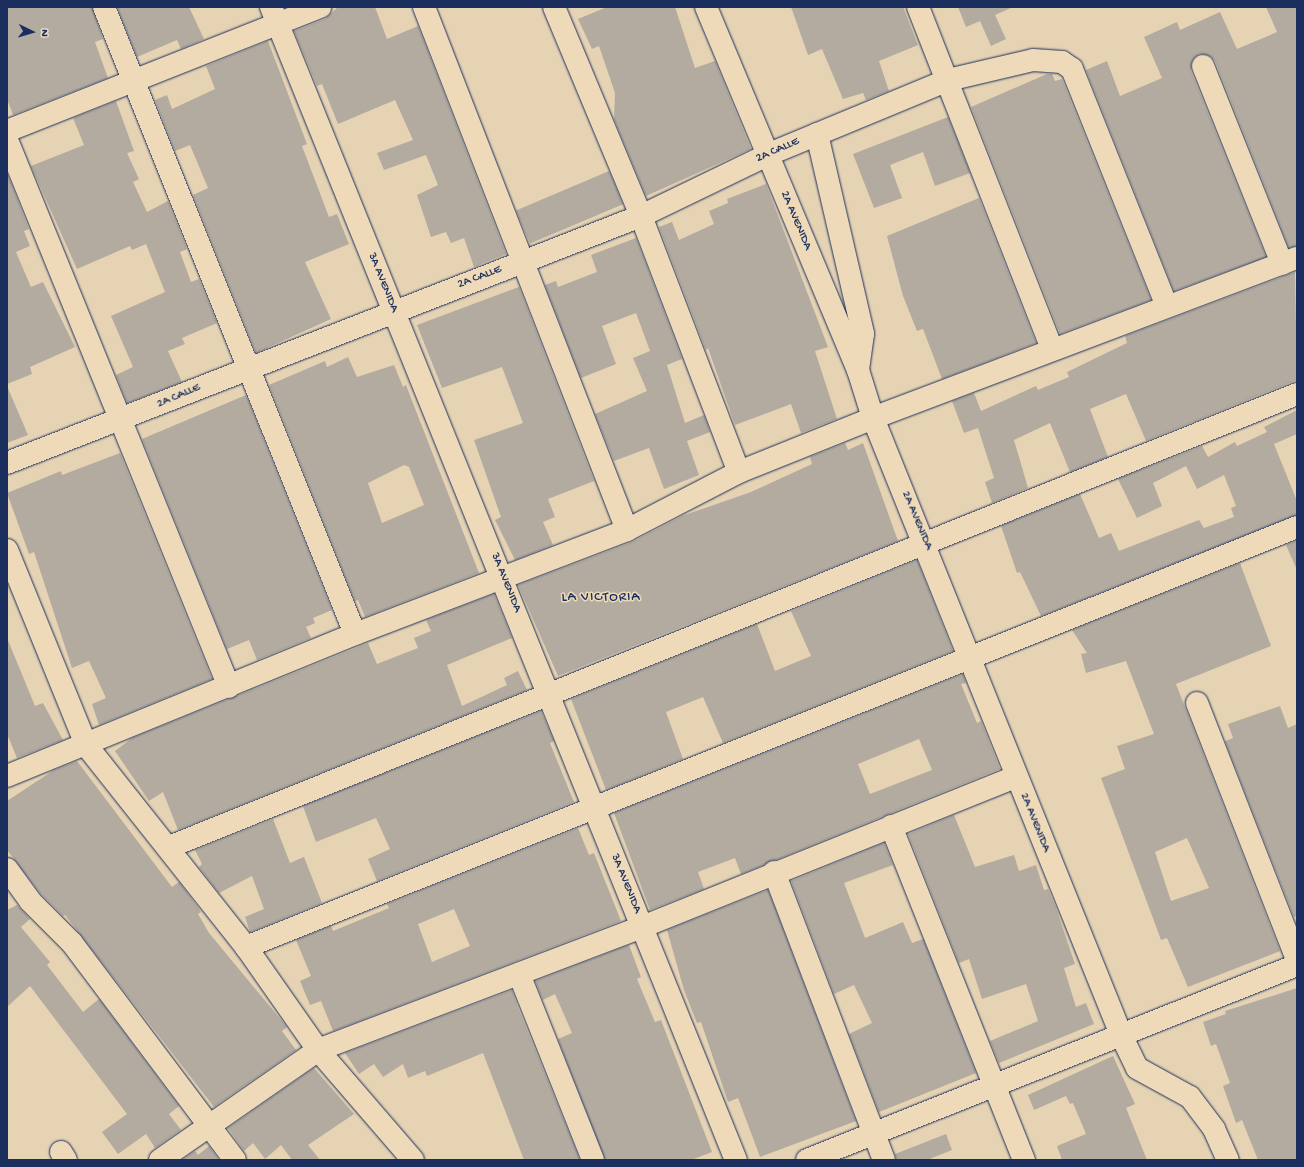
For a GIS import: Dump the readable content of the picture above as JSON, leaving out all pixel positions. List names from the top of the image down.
{
  "streets": {
    "street": ["2A CALLE", "2A AVENIDA", "3A AVENIDA"]
  },
  "crossings": [
    ["2A CALLE", "2A AVENIDA"],
    ["2A CALLE", "3A AVENIDA"]
  ],
  "districts": ["LA VICTORIA"],
  "north": "right"
}
